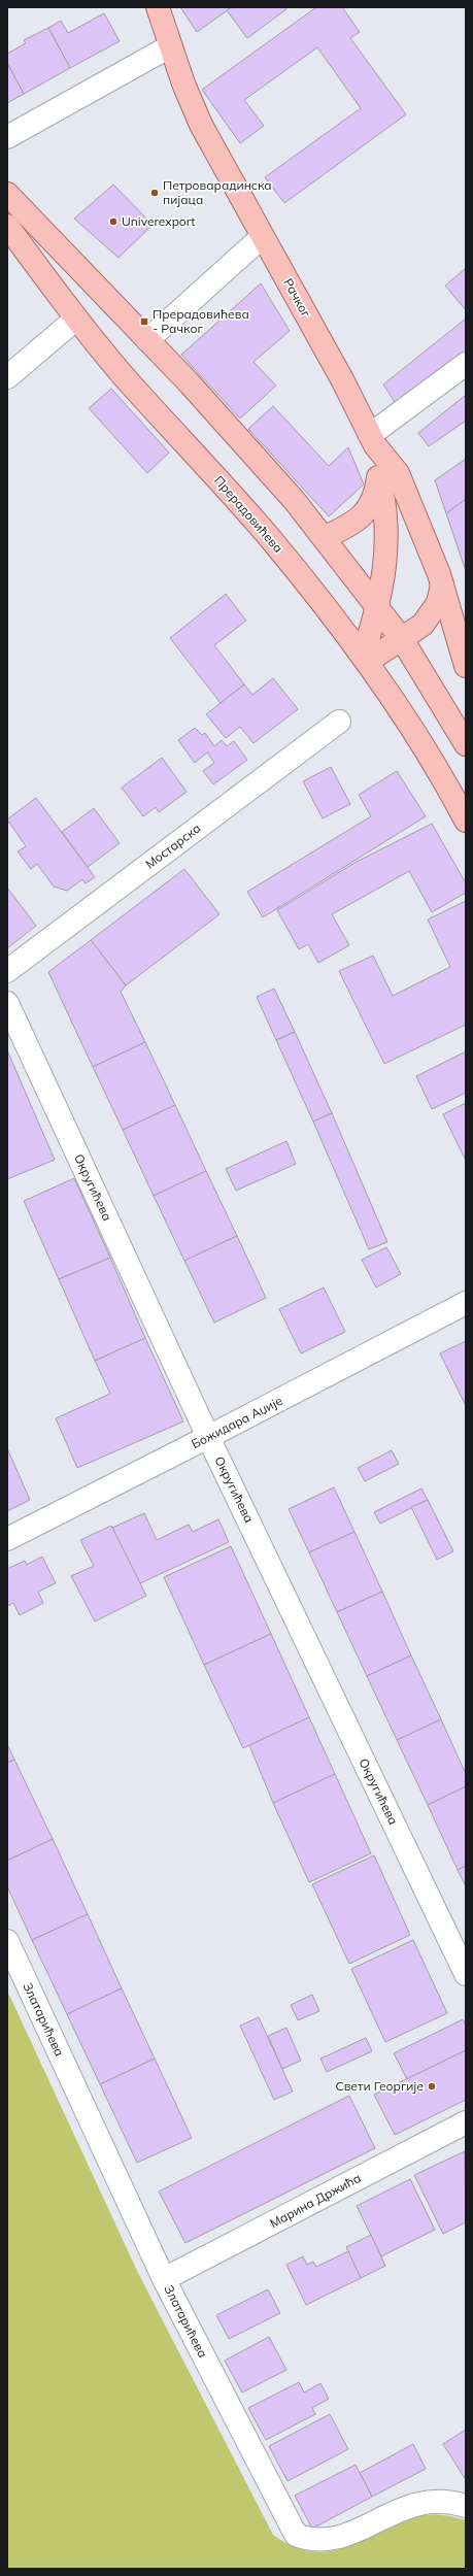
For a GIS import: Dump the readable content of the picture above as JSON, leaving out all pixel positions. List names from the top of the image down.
{
  "streets": {
    "main road": ["Рачког", "Прерадовићева"],
    "street": [
      "Мостарска",
      "Округићева",
      "Божидара Аџије",
      "Златарићева",
      "Марина Држића"
    ]
  },
  "crossings": [
    ["Округићева", "Божидара Аџије"],
    ["Златарићева", "Марина Држића"]
  ],
  "places": {
    "other": ["Петроварадинска пијаца", "Univerexport", "Свети Георгије"],
    "transit": ["Прерадовићева - Рачког"]
  }
}
